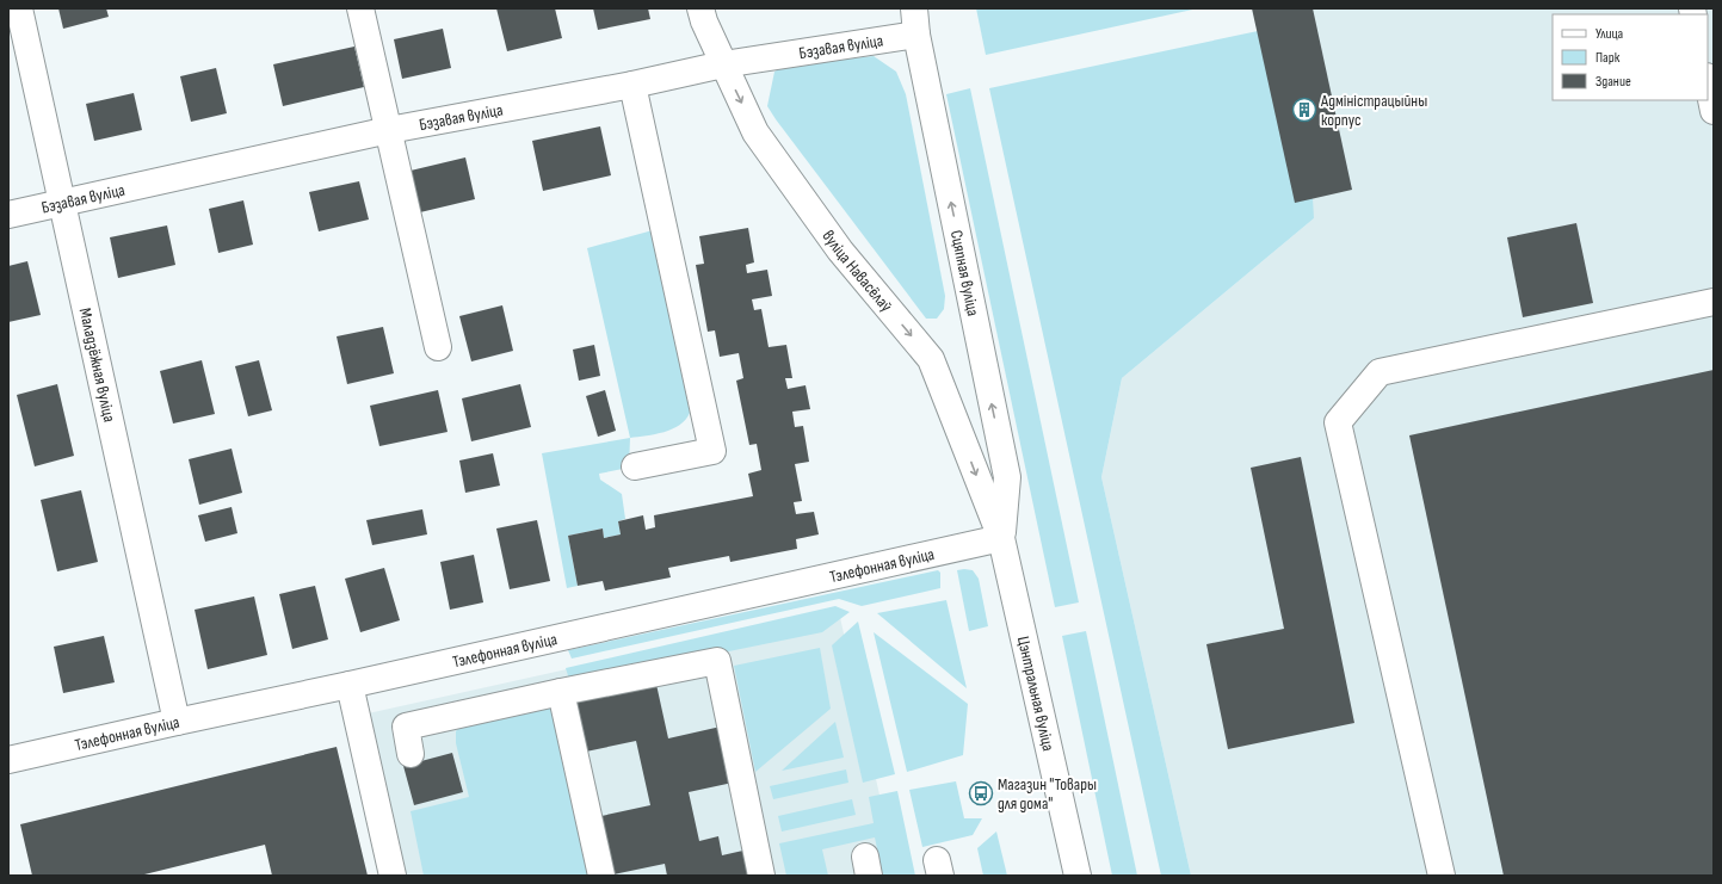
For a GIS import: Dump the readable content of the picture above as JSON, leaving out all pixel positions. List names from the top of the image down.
{
  "streets": {
    "street": [
      "Бэзавая вуліца",
      "вуліца Навасёлаў",
      "Сцяпная вуліца",
      "Маладзёжная вуліца",
      "Тэлефонная вуліца",
      "Цэнтральная вуліца"
    ]
  },
  "crossings": [
    ["Бэзавая вуліца", "вуліца Навасёлаў"],
    ["Бэзавая вуліца", "Сцяпная вуліца"],
    ["Бэзавая вуліца", "Маладзёжная вуліца"],
    ["вуліца Навасёлаў", "Сцяпная вуліца"],
    ["вуліца Навасёлаў", "Тэлефонная вуліца"],
    ["вуліца Навасёлаў", "Цэнтральная вуліца"],
    ["Сцяпная вуліца", "Тэлефонная вуліца"],
    ["Сцяпная вуліца", "Цэнтральная вуліца"],
    ["Маладзёжная вуліца", "Тэлефонная вуліца"],
    ["Тэлефонная вуліца", "Цэнтральная вуліца"]
  ],
  "one_way": ["вуліца Навасёлаў", "Сцяпная вуліца"],
  "places": {
    "building": ["Адміністрацыйны корпус"],
    "bus stop": ["Магазин \"Товары для дома\""]
  },
  "legend": ["Улица", "Парк", "Здание"]
}
